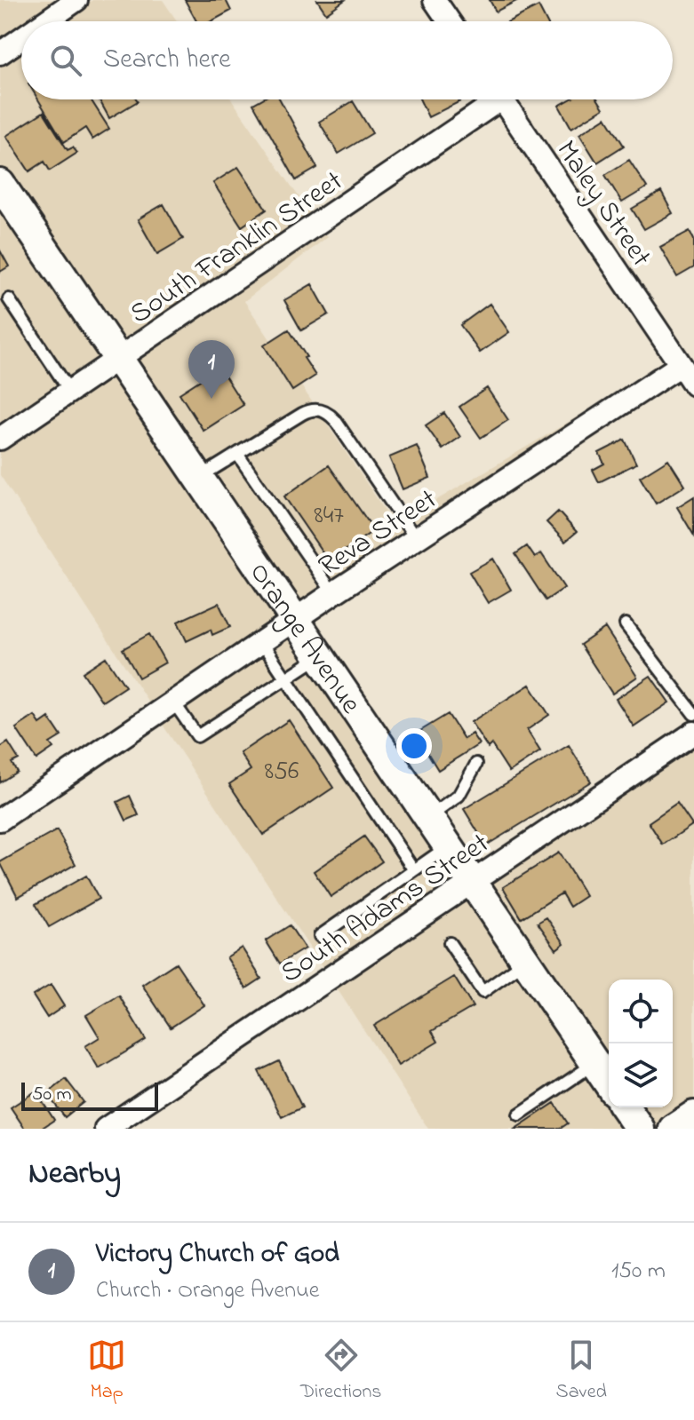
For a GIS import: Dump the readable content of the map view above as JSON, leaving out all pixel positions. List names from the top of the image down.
{
  "streets": {
    "street": [
      "Maley Street",
      "South Franklin Street",
      "Reva Street",
      "Orange Avenue",
      "South Adams Street"
    ]
  },
  "crossings": [
    ["Maley Street", "Reva Street"],
    ["South Franklin Street", "Orange Avenue"],
    ["Reva Street", "Orange Avenue"],
    ["Orange Avenue", "South Adams Street"]
  ],
  "house_numbers": ["847", "856"],
  "scale_bar": "50 m",
  "page": {
    "search": "Search here",
    "pins": "1",
    "scale": "50 m",
    "heading": "Nearby",
    "list": [
      {
        "mark": "1",
        "name": "Victory Church of God",
        "note": "Church · Orange Avenue",
        "value": "150 m"
      }
    ],
    "nav": ["Map", "Directions", "Saved"]
  }
}
